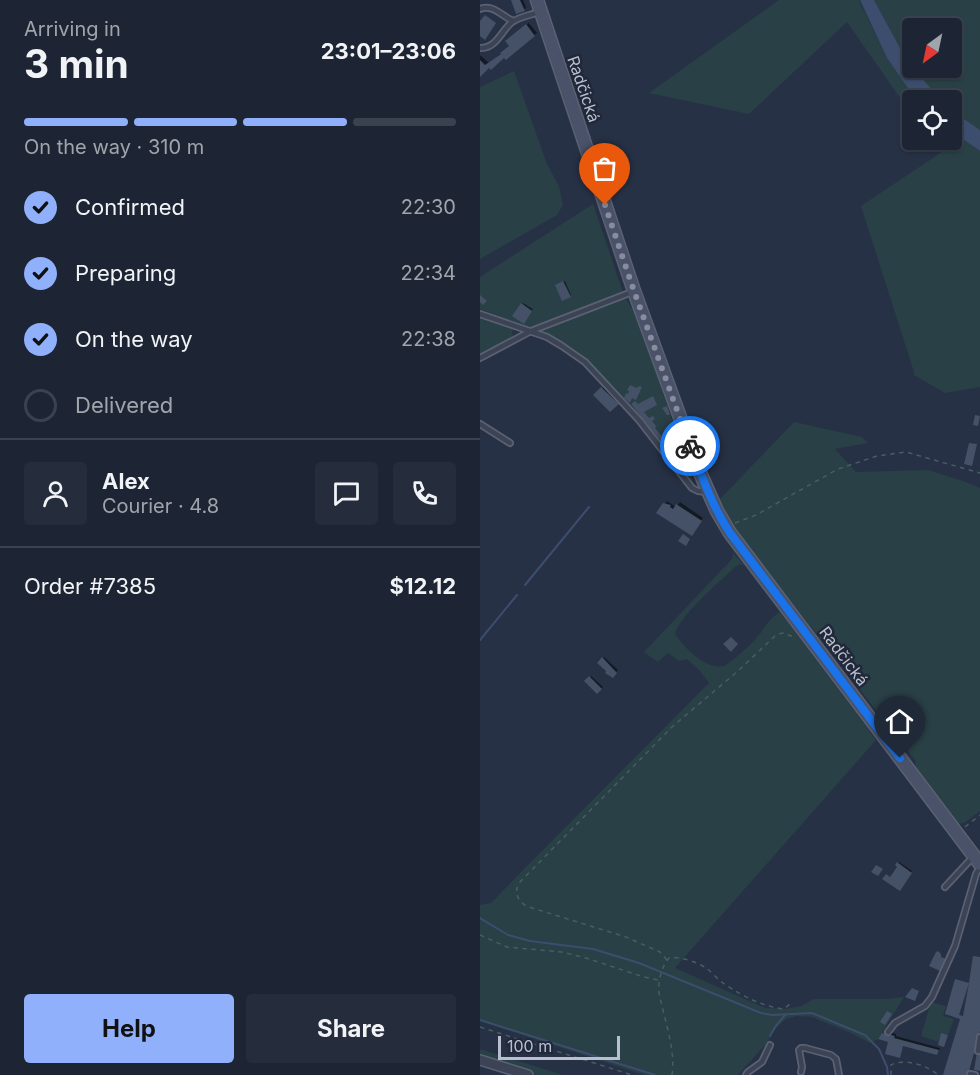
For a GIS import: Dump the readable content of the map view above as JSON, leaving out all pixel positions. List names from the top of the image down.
{
  "streets": {
    "street": ["Radčická"]
  },
  "scale_bar": "100 m",
  "north": "bottom left",
  "page": {
    "heading": ["3 min", "Arriving in", "23:01–23:06"],
    "panel": [
      "Alex",
      "Courier · 4.8",
      "Order #7385",
      "$12.12"
    ],
    "bar": "On the way · 310 m",
    "list": [
      ["Confirmed", "22:30"],
      ["Preparing", "22:34"],
      ["On the way", "22:38"],
      "Delivered"
    ],
    "buttons": ["Help", "Share"],
    "scale": "100 m"
  }
}
